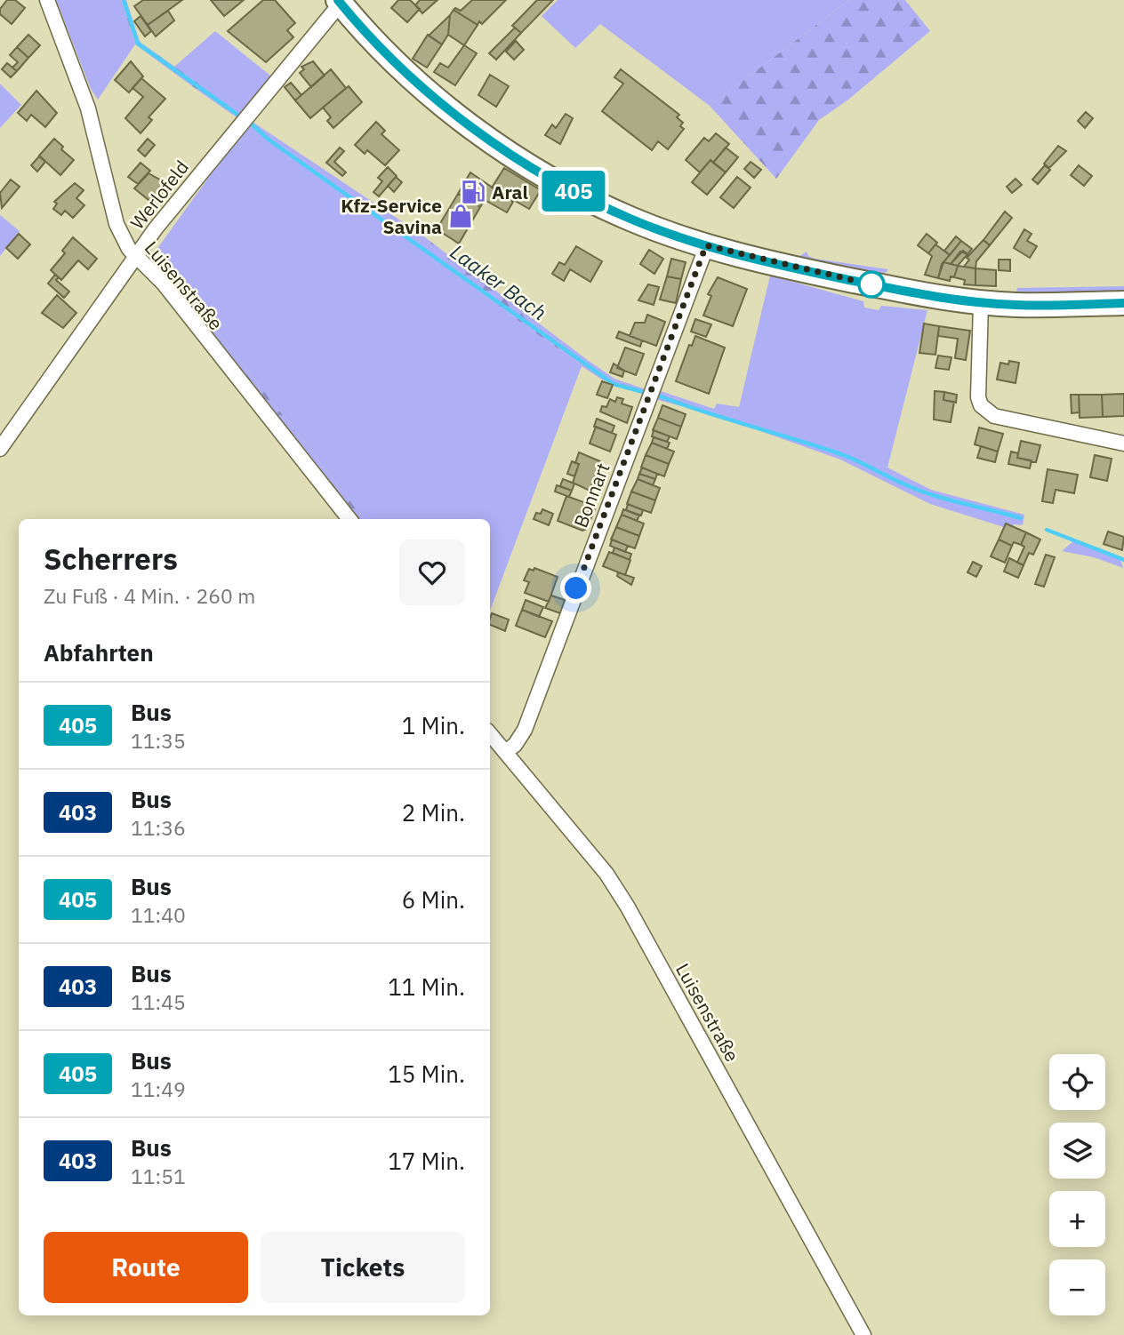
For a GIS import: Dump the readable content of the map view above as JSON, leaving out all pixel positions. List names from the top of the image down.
{
  "streets": {
    "street": ["Werlofeld", "Luisenstraße", "Bonnart"]
  },
  "crossings": [
    ["Werlofeld", "Luisenstraße"],
    ["Luisenstraße", "Bonnart"]
  ],
  "water": ["Laaker Bach"],
  "places": {
    "fuel station": ["Aral"],
    "shop": ["Kfz-Service Savina"]
  },
  "lines": ["bus line 405"],
  "page": {
    "on_map": "405",
    "heading": [
      ["Scherrers", "Zu Fuß · 4 Min. · 260 m"],
      "Abfahrten"
    ],
    "list": [
      {
        "mark": "405",
        "name": "Bus",
        "note": "11:35",
        "value": "1 Min."
      },
      {
        "mark": "403",
        "name": "Bus",
        "note": "11:36",
        "value": "2 Min."
      },
      {
        "mark": "405",
        "name": "Bus",
        "note": "11:40",
        "value": "6 Min."
      },
      {
        "mark": "403",
        "name": "Bus",
        "note": "11:45",
        "value": "11 Min."
      },
      {
        "mark": "405",
        "name": "Bus",
        "note": "11:49",
        "value": "15 Min."
      },
      {
        "mark": "403",
        "name": "Bus",
        "note": "11:51",
        "value": "17 Min."
      }
    ],
    "map_buttons": ["+", "−"],
    "buttons": ["Route", "Tickets"]
  }
}
